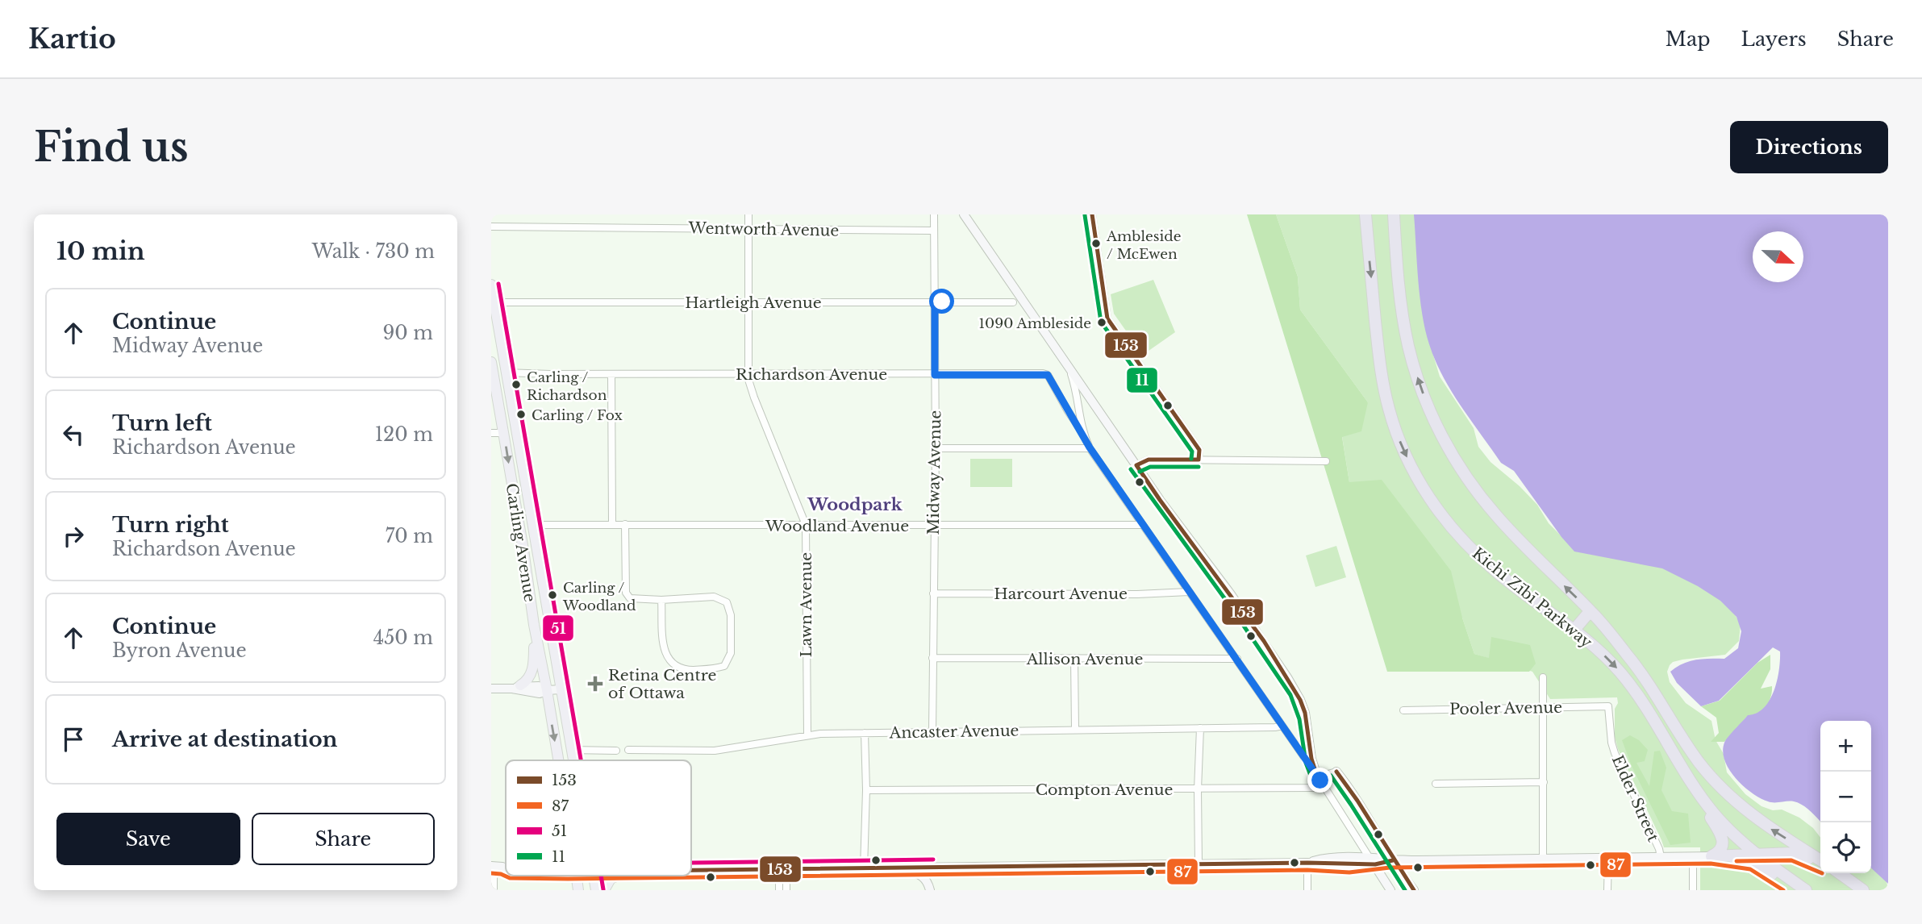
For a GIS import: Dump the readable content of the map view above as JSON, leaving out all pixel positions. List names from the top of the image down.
{
  "streets": {
    "highway": ["Kichi Zībī Parkway"],
    "main road": ["Carling Avenue"],
    "street": [
      "Wentworth Avenue",
      "Hartleigh Avenue",
      "Richardson Avenue",
      "Midway Avenue",
      "Woodland Avenue",
      "Harcourt Avenue",
      "Lawn Avenue",
      "Allison Avenue",
      "Pooler Avenue",
      "Ancaster Avenue",
      "Compton Avenue",
      "Elder Street"
    ]
  },
  "crossings": [
    ["Wentworth Avenue", "Midway Avenue"],
    ["Wentworth Avenue", "Lawn Avenue"],
    ["Hartleigh Avenue", "Midway Avenue"],
    ["Hartleigh Avenue", "Carling Avenue"],
    ["Hartleigh Avenue", "Lawn Avenue"],
    ["Richardson Avenue", "Midway Avenue"],
    ["Richardson Avenue", "Carling Avenue"],
    ["Richardson Avenue", "Lawn Avenue"],
    ["Midway Avenue", "Woodland Avenue"],
    ["Midway Avenue", "Harcourt Avenue"],
    ["Midway Avenue", "Allison Avenue"],
    ["Midway Avenue", "Ancaster Avenue"],
    ["Woodland Avenue", "Carling Avenue"],
    ["Woodland Avenue", "Lawn Avenue"],
    ["Lawn Avenue", "Ancaster Avenue"],
    ["Pooler Avenue", "Elder Street"]
  ],
  "districts": ["Woodpark"],
  "places": {
    "other": [
      "Ambleside / McEwen",
      "1090 Ambleside",
      "Carling / Richardson",
      "Carling / Fox",
      "Carling / Woodland"
    ],
    "health": ["Retina Centre of Ottawa"]
  },
  "lines": [
    "transit line 153",
    "transit line 11",
    "transit line 51",
    "transit line 87"
  ],
  "legend": [
    "153",
    "87",
    "51",
    "11"
  ],
  "north": "right",
  "page": {
    "header": "Kartio",
    "nav": ["Map", "Layers", "Share"],
    "buttons": [
      "Directions",
      ["Save", "Share"]
    ],
    "title": "Find us",
    "heading": ["10 min", "Walk · 730 m"],
    "list": [
      ["Continue", "Midway Avenue", "90 m"],
      ["Turn left", "Richardson Avenue", "120 m"],
      ["Turn right", "Richardson Avenue", "70 m"],
      ["Continue", "Byron Avenue", "450 m"],
      "Arrive at destination"
    ],
    "map_buttons": ["+", "−"]
  }
}
